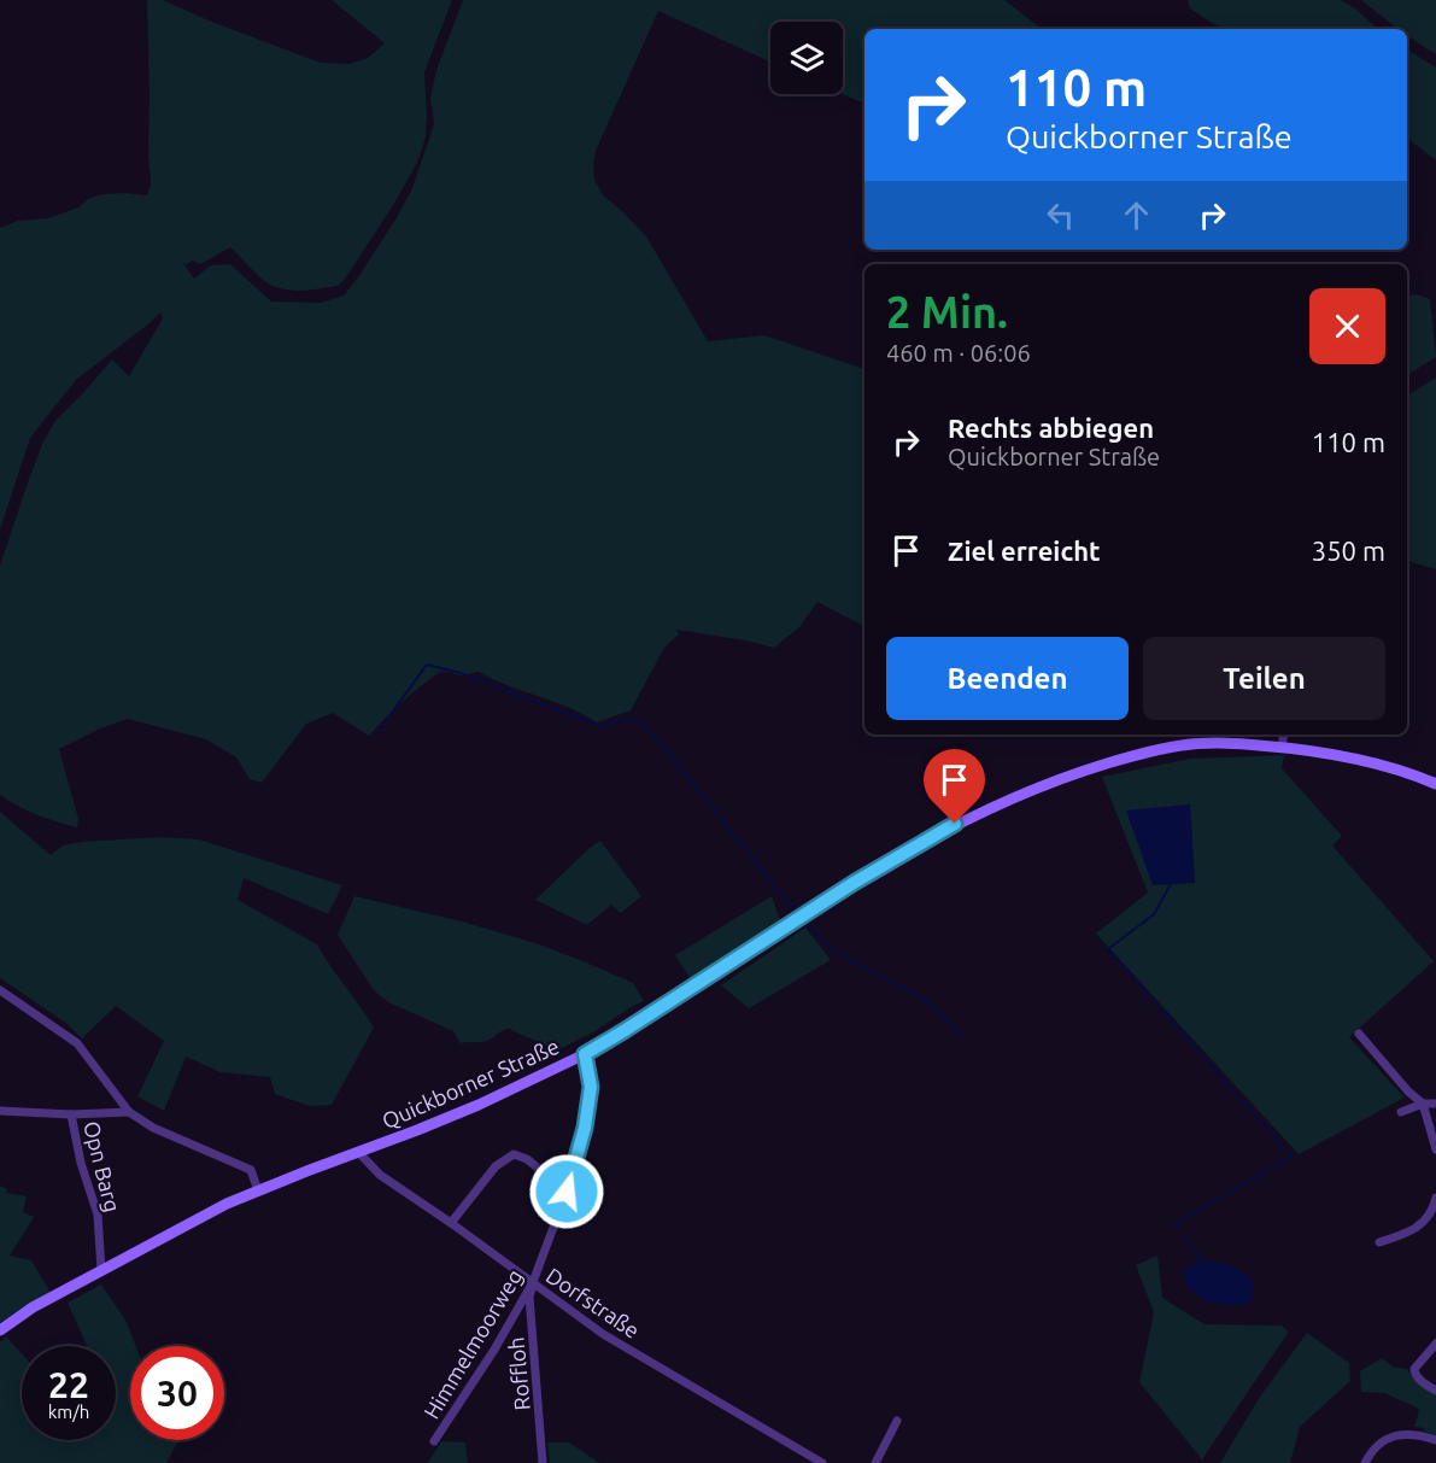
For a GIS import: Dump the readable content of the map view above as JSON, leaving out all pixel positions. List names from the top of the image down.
{
  "streets": {
    "main road": ["Quickborner Straße"],
    "street": [
      "Opn Barg",
      "Dorfstraße",
      "Himmelmoorweg",
      "Roffloh"
    ]
  },
  "crossings": [
    ["Quickborner Straße", "Opn Barg"],
    ["Quickborner Straße", "Dorfstraße"],
    ["Quickborner Straße", "Himmelmoorweg"],
    ["Dorfstraße", "Himmelmoorweg"],
    ["Dorfstraße", "Roffloh"],
    ["Himmelmoorweg", "Roffloh"]
  ],
  "page": {
    "turn": ["110 m", "Quickborner Straße"],
    "heading": ["2 Min.", "460 m · 06:06"],
    "list": [
      {
        "name": "Rechts abbiegen",
        "note": "Quickborner Straße",
        "value": "110 m"
      },
      {
        "name": "Ziel erreicht",
        "value": "350 m"
      }
    ],
    "buttons": ["Beenden", "Teilen"],
    "speed": "22 km/h",
    "limit": "30"
  }
}
